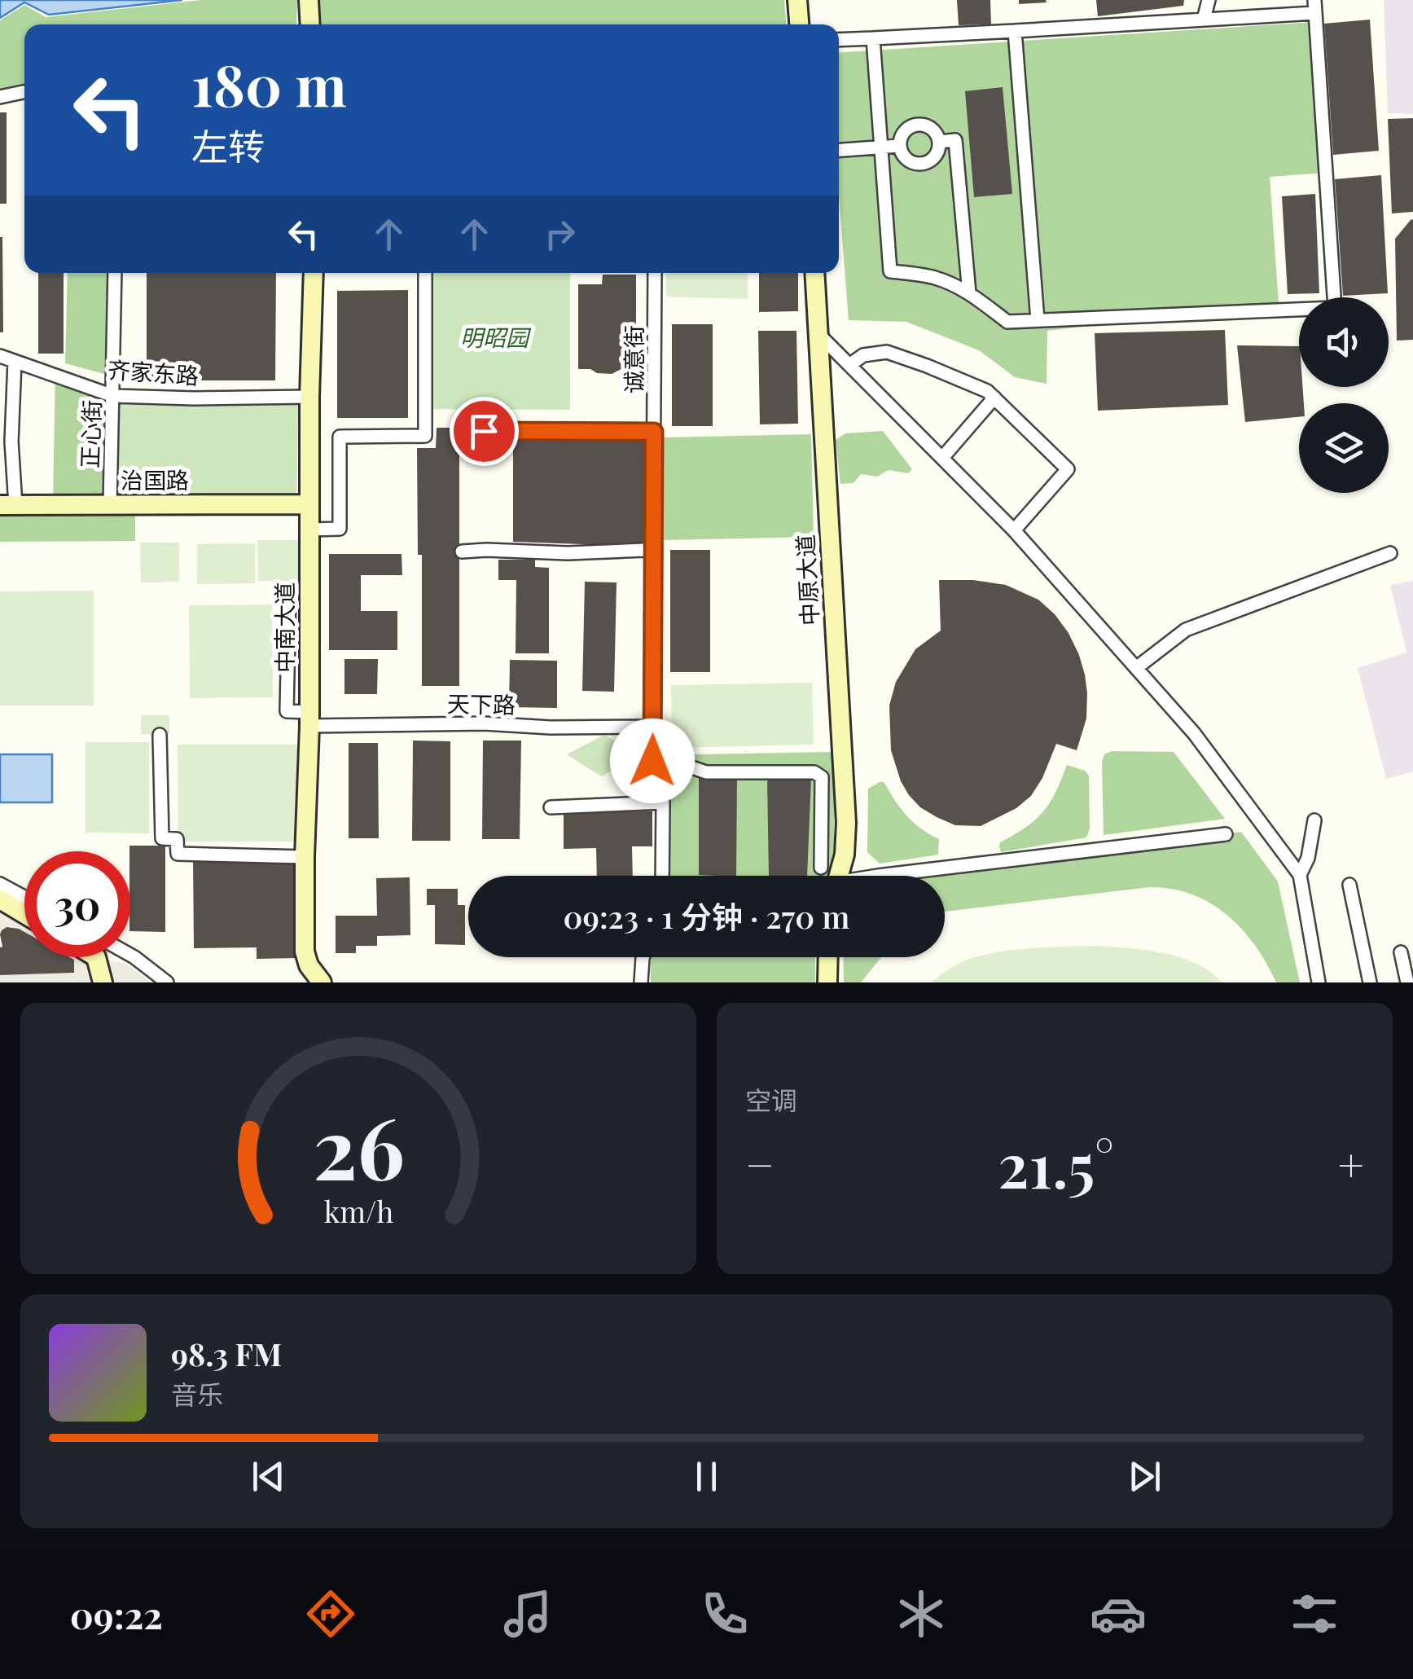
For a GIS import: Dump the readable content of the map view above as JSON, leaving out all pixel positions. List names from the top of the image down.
{
  "streets": {
    "main road": ["治国路", "中原大道", "中南大道"],
    "street": [
      "诚意街",
      "齐家东路",
      "正心街",
      "天下路"
    ]
  },
  "crossings": [
    ["诚意街", "天下路"],
    ["齐家东路", "正心街"],
    ["齐家东路", "中南大道"],
    ["正心街", "治国路"],
    ["治国路", "中南大道"],
    ["中南大道", "天下路"]
  ],
  "parks": ["明昭园"],
  "page": {
    "turn": ["180 m", "左转"],
    "limit": "30",
    "trip": "09:23 · 1 分钟 · 270 m",
    "tile": "空调",
    "heat": ["−", "21.5°", "+"],
    "song": ["98.3 FM", "音乐"],
    "tabs": "09:22",
    "gauge": ["26", "km/h"]
  }
}
